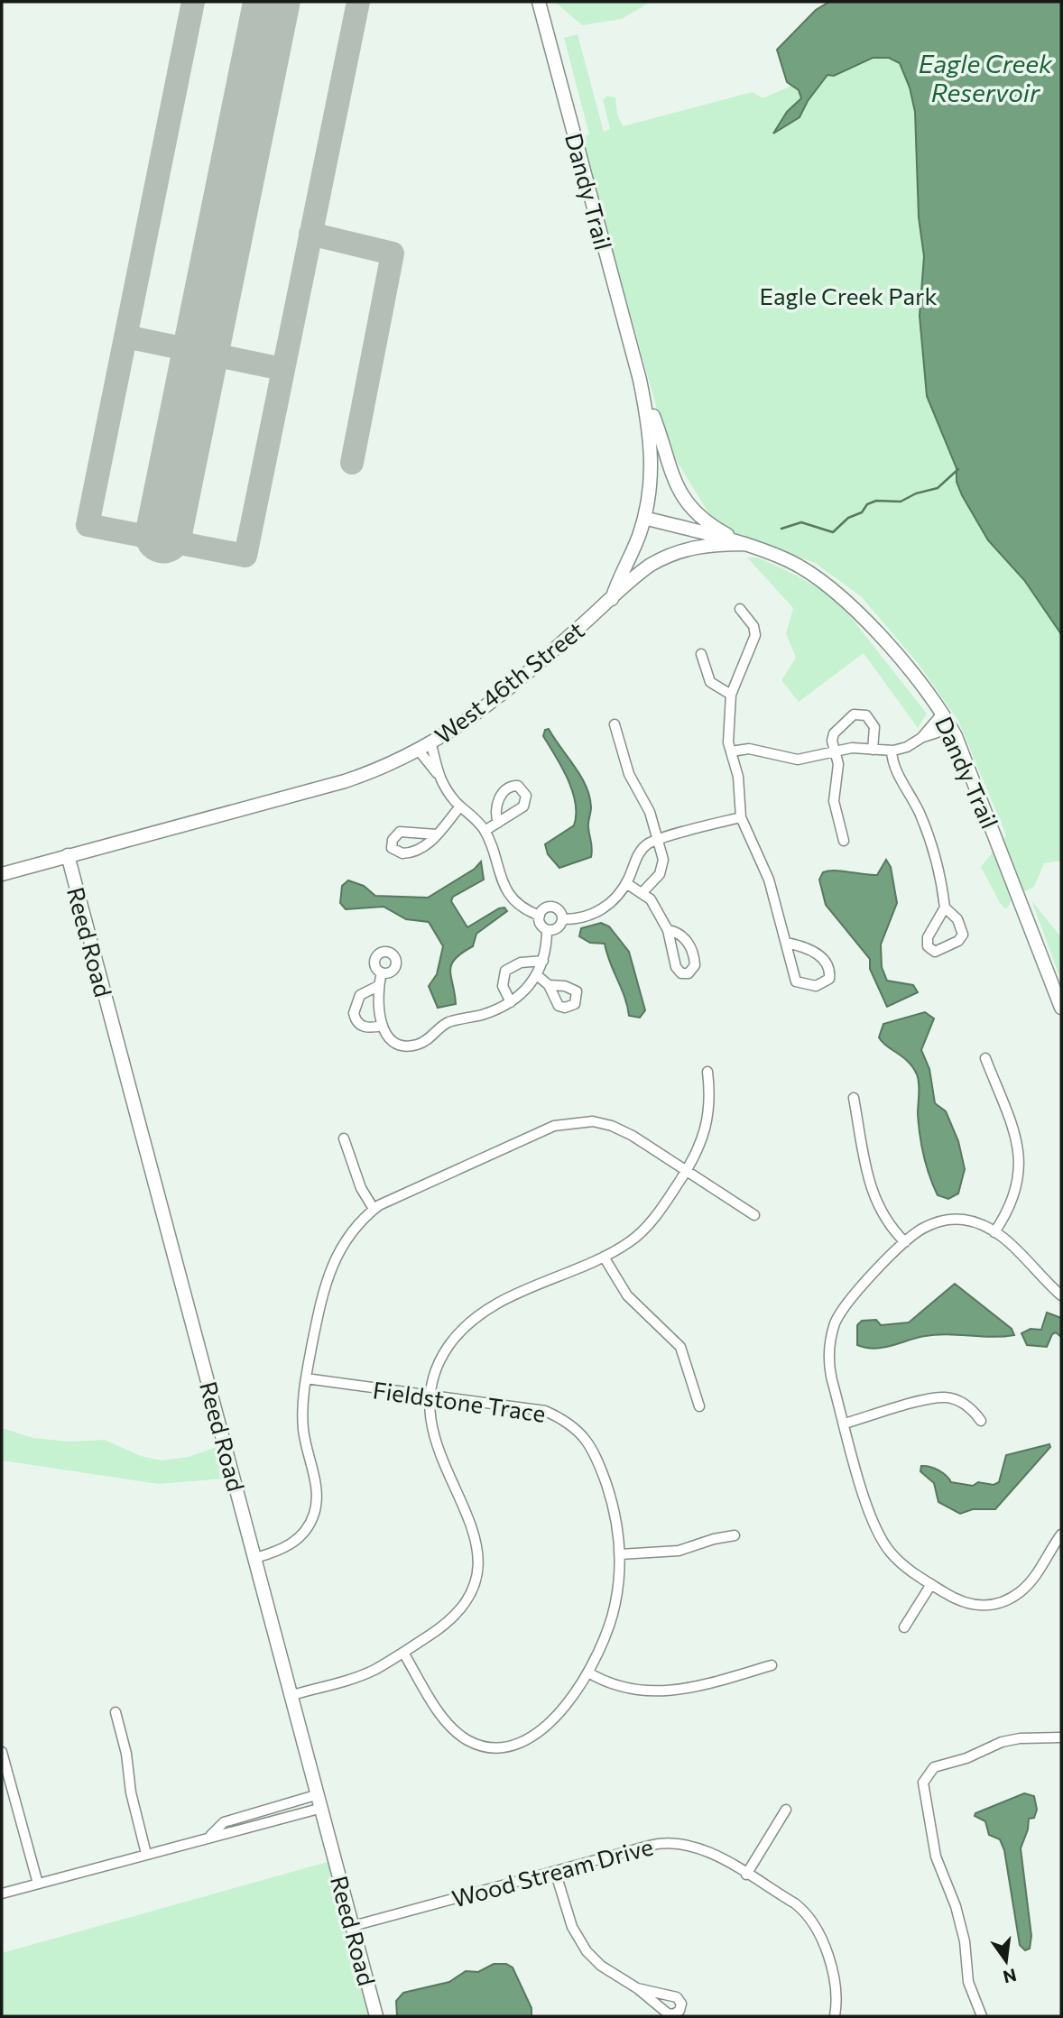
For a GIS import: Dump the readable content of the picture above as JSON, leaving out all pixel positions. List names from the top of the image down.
{
  "streets": {
    "street": [
      "Dandy Trail",
      "West 46th Street",
      "Reed Road",
      "Fieldstone Trace",
      "Wood Stream Drive"
    ]
  },
  "crossings": [
    ["Dandy Trail", "West 46th Street"],
    ["West 46th Street", "Reed Road"],
    ["Reed Road", "Wood Stream Drive"]
  ],
  "water": ["Eagle Creek Reservoir"],
  "parks": ["Eagle Creek Park"],
  "north": "bottom"
}
